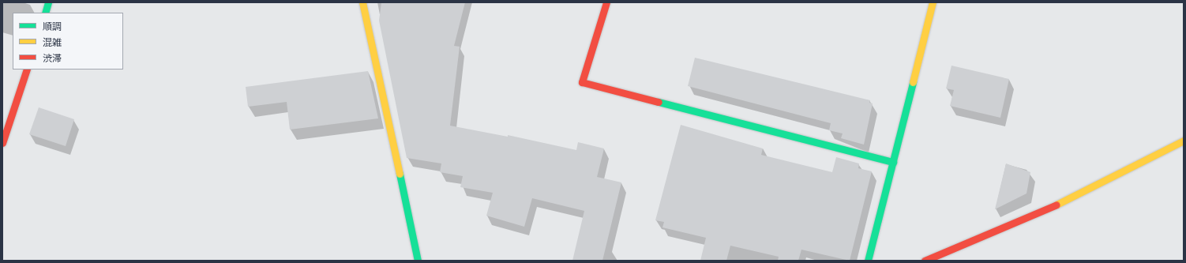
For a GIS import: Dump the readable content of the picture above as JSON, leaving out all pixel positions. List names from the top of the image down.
{
  "legend": ["順調", "混雑", "渋滞"]
}
